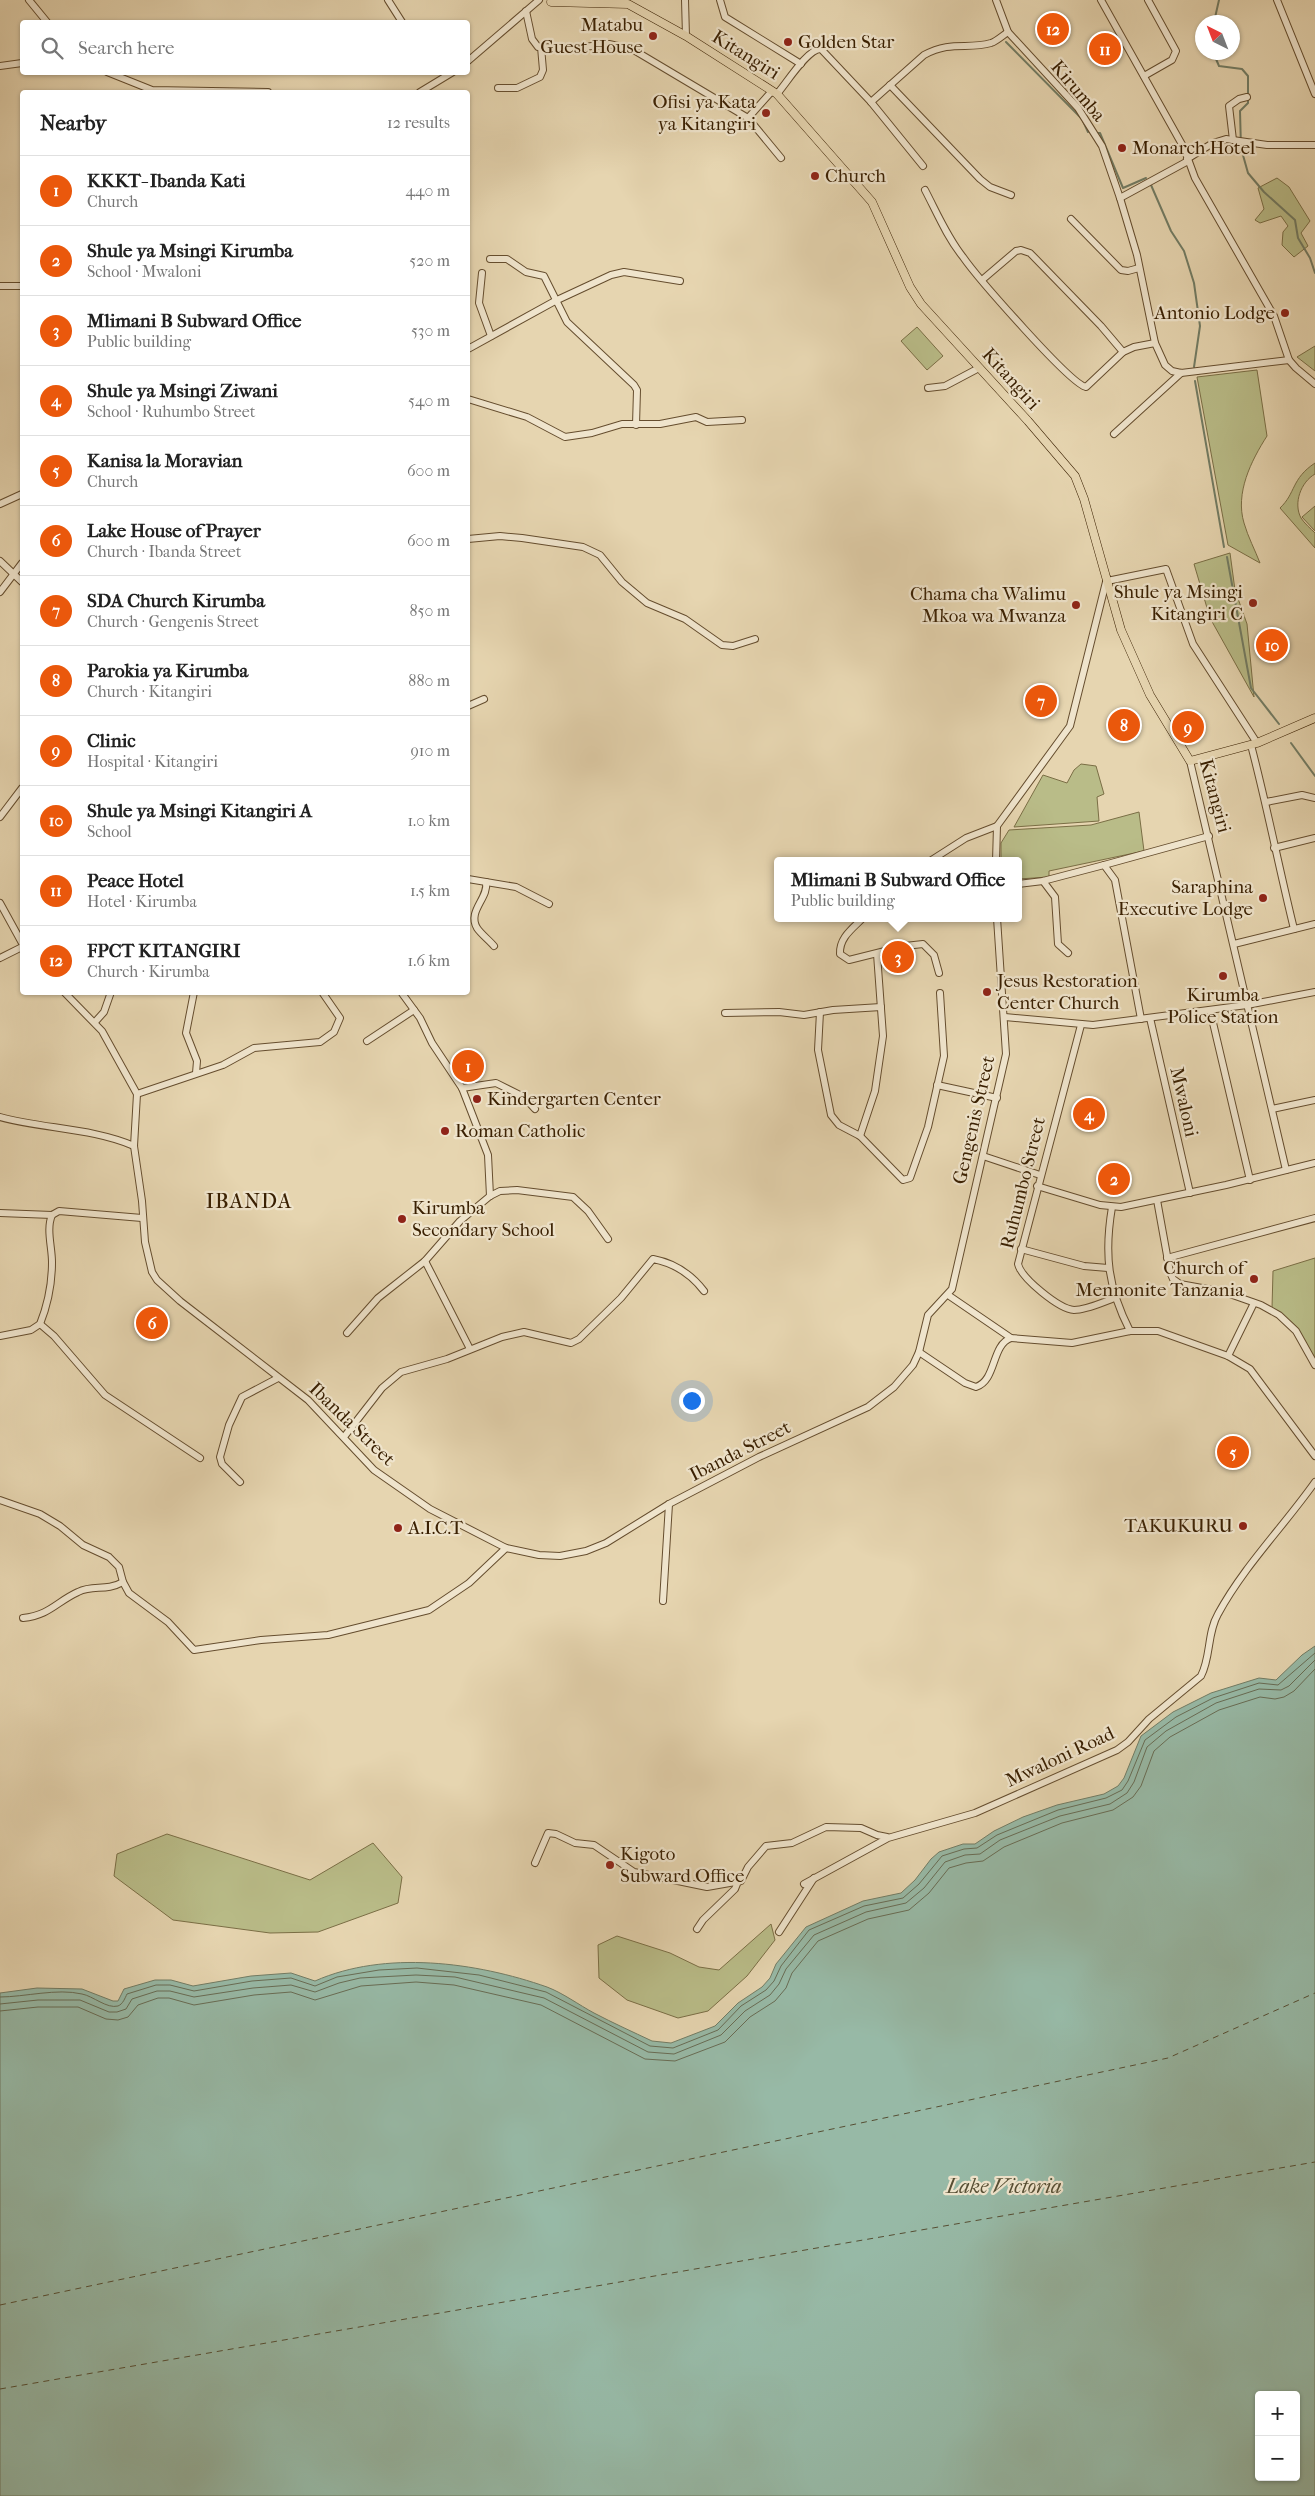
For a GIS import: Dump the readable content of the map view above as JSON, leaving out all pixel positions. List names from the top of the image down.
{
  "streets": {
    "main road": ["Kitangiri"],
    "street": [
      "Kirumba",
      "Mwaloni",
      "Gengenis Street",
      "Ruhumbo Street",
      "Ibanda Street",
      "Mwaloni Road"
    ]
  },
  "districts": ["IBANDA"],
  "water": ["Lake Victoria"],
  "places": [
    "Matabu Guest House",
    "Golden Star",
    "Ofisi ya Kata ya Kitangiri",
    "Monarch Hotel",
    "Church",
    "Antonio Lodge",
    "Shule ya Msingi Kitangiri C",
    "Chama cha Walimu Mkoa wa Mwanza",
    "Saraphina Executive Lodge",
    "Kirumba Police Station",
    "Jesus Restoration Center Church",
    "Kindergarten Center",
    "Roman Catholic",
    "Kirumba Secondary School",
    "Church of Mennonite Tanzania",
    "TAKUKURU",
    "A.I.C.T",
    "Kigoto Subward Office"
  ],
  "north": "top left",
  "page": {
    "pins": [
      "12",
      "11",
      "10",
      "7",
      "8",
      "9",
      "3",
      "1",
      "4",
      "2",
      "6",
      "5"
    ],
    "search": "Search here",
    "heading": ["Nearby", "12 results"],
    "list": [
      {
        "mark": "1",
        "name": "KKKT- Ibanda Kati",
        "note": "Church",
        "value": "440 m"
      },
      {
        "mark": "2",
        "name": "Shule ya Msingi Kirumba",
        "note": "School · Mwaloni",
        "value": "520 m"
      },
      {
        "mark": "3",
        "name": "Mlimani B Subward Office",
        "note": "Public building",
        "value": "530 m"
      },
      {
        "mark": "4",
        "name": "Shule ya Msingi Ziwani",
        "note": "School · Ruhumbo Street",
        "value": "540 m"
      },
      {
        "mark": "5",
        "name": "Kanisa la Moravian",
        "note": "Church",
        "value": "600 m"
      },
      {
        "mark": "6",
        "name": "Lake House of Prayer",
        "note": "Church · Ibanda Street",
        "value": "600 m"
      },
      {
        "mark": "7",
        "name": "SDA Church Kirumba",
        "note": "Church · Gengenis Street",
        "value": "850 m"
      },
      {
        "mark": "8",
        "name": "Parokia ya Kirumba",
        "note": "Church · Kitangiri",
        "value": "880 m"
      },
      {
        "mark": "9",
        "name": "Clinic",
        "note": "Hospital · Kitangiri",
        "value": "910 m"
      },
      {
        "mark": "10",
        "name": "Shule ya Msingi Kitangiri A",
        "note": "School",
        "value": "1.0 km"
      },
      {
        "mark": "11",
        "name": "Peace Hotel",
        "note": "Hotel · Kirumba",
        "value": "1.5 km"
      },
      {
        "mark": "12",
        "name": "FPCT KITANGIRI",
        "note": "Church · Kirumba",
        "value": "1.6 km"
      }
    ],
    "popup": ["Mlimani B Subward Office", "Public building"],
    "map_buttons": ["+", "−"]
  }
}
